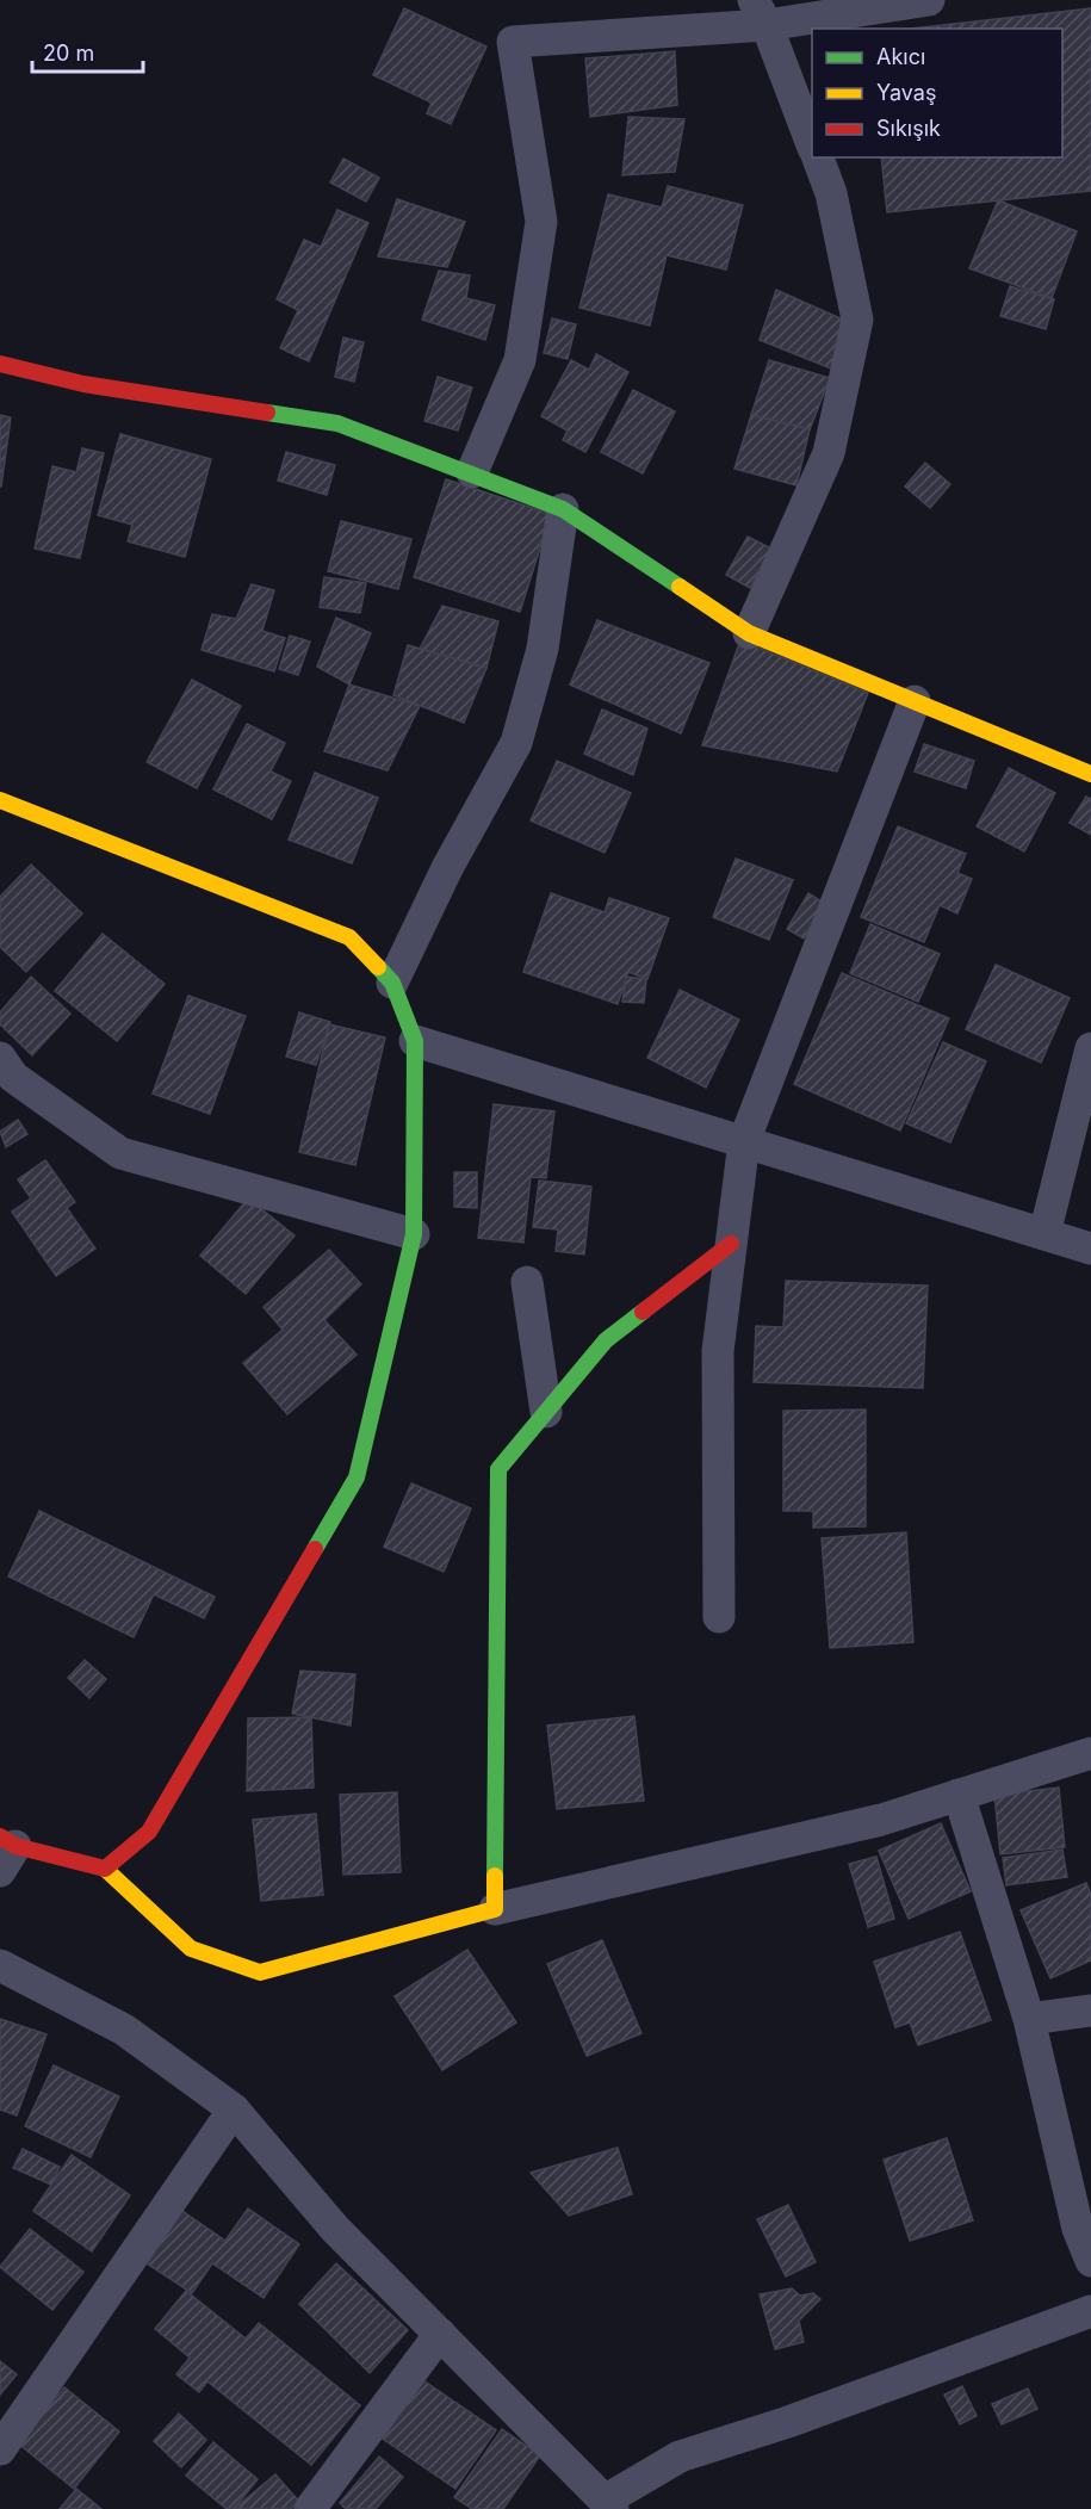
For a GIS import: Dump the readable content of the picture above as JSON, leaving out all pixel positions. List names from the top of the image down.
{
  "legend": ["Akıcı", "Yavaş", "Sıkışık"],
  "scale_bar": "20 m"
}
